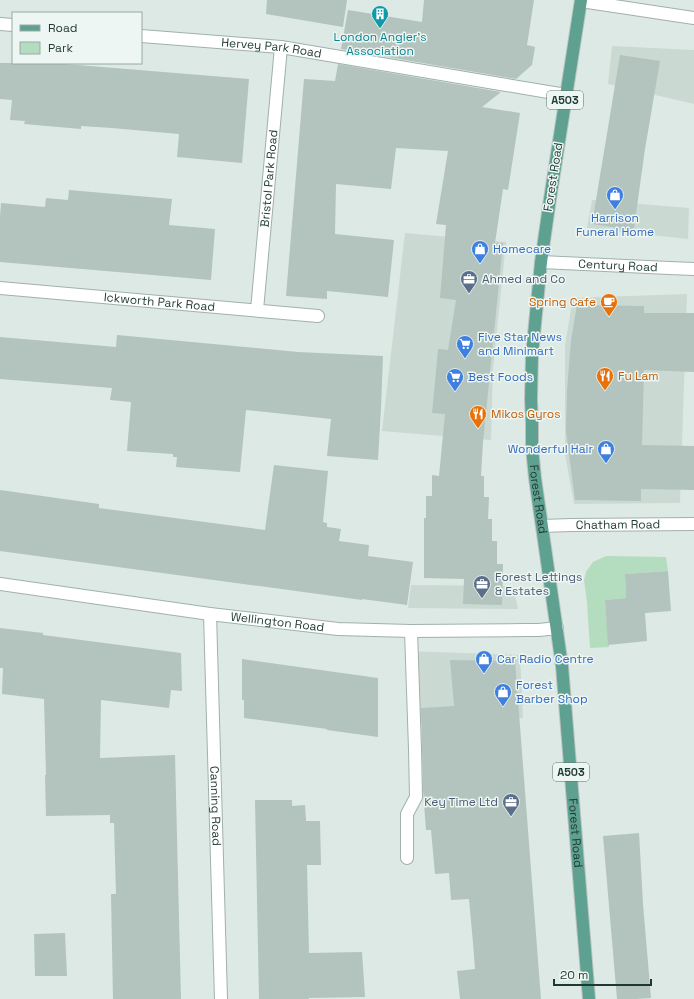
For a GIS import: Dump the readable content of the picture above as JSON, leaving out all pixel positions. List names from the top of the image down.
{
  "streets": {
    "main road": ["A503", "Forest Road"],
    "street": [
      "Hervey Park Road",
      "Bristol Park Road",
      "Century Road",
      "Ickworth Park Road",
      "Chatham Road",
      "Wellington Road",
      "Canning Road"
    ]
  },
  "crossings": [
    ["Hervey Park Road", "Forest Road"],
    ["Hervey Park Road", "Bristol Park Road"],
    ["Forest Road", "Century Road"],
    ["Forest Road", "Chatham Road"],
    ["Forest Road", "Wellington Road"],
    ["Bristol Park Road", "Ickworth Park Road"],
    ["Wellington Road", "Canning Road"]
  ],
  "places": {
    "building": ["London Angler's Association"],
    "shop": [
      "Harrison Funeral Home",
      "Homecare",
      "Wonderful Hair",
      "Car Radio Centre",
      "Forest Barber Shop"
    ],
    "office": ["Ahmed and Co", "Forest Lettings & Estates", "Key Time Ltd"],
    "cafe": ["Spring Cafe"],
    "supermarket": ["Five Star News and Minimart", "Best Foods"],
    "restaurant": ["Fu Lam", "Mikos Gyros"]
  },
  "legend": ["Road", "Park"],
  "scale_bar": "20 m"
}
